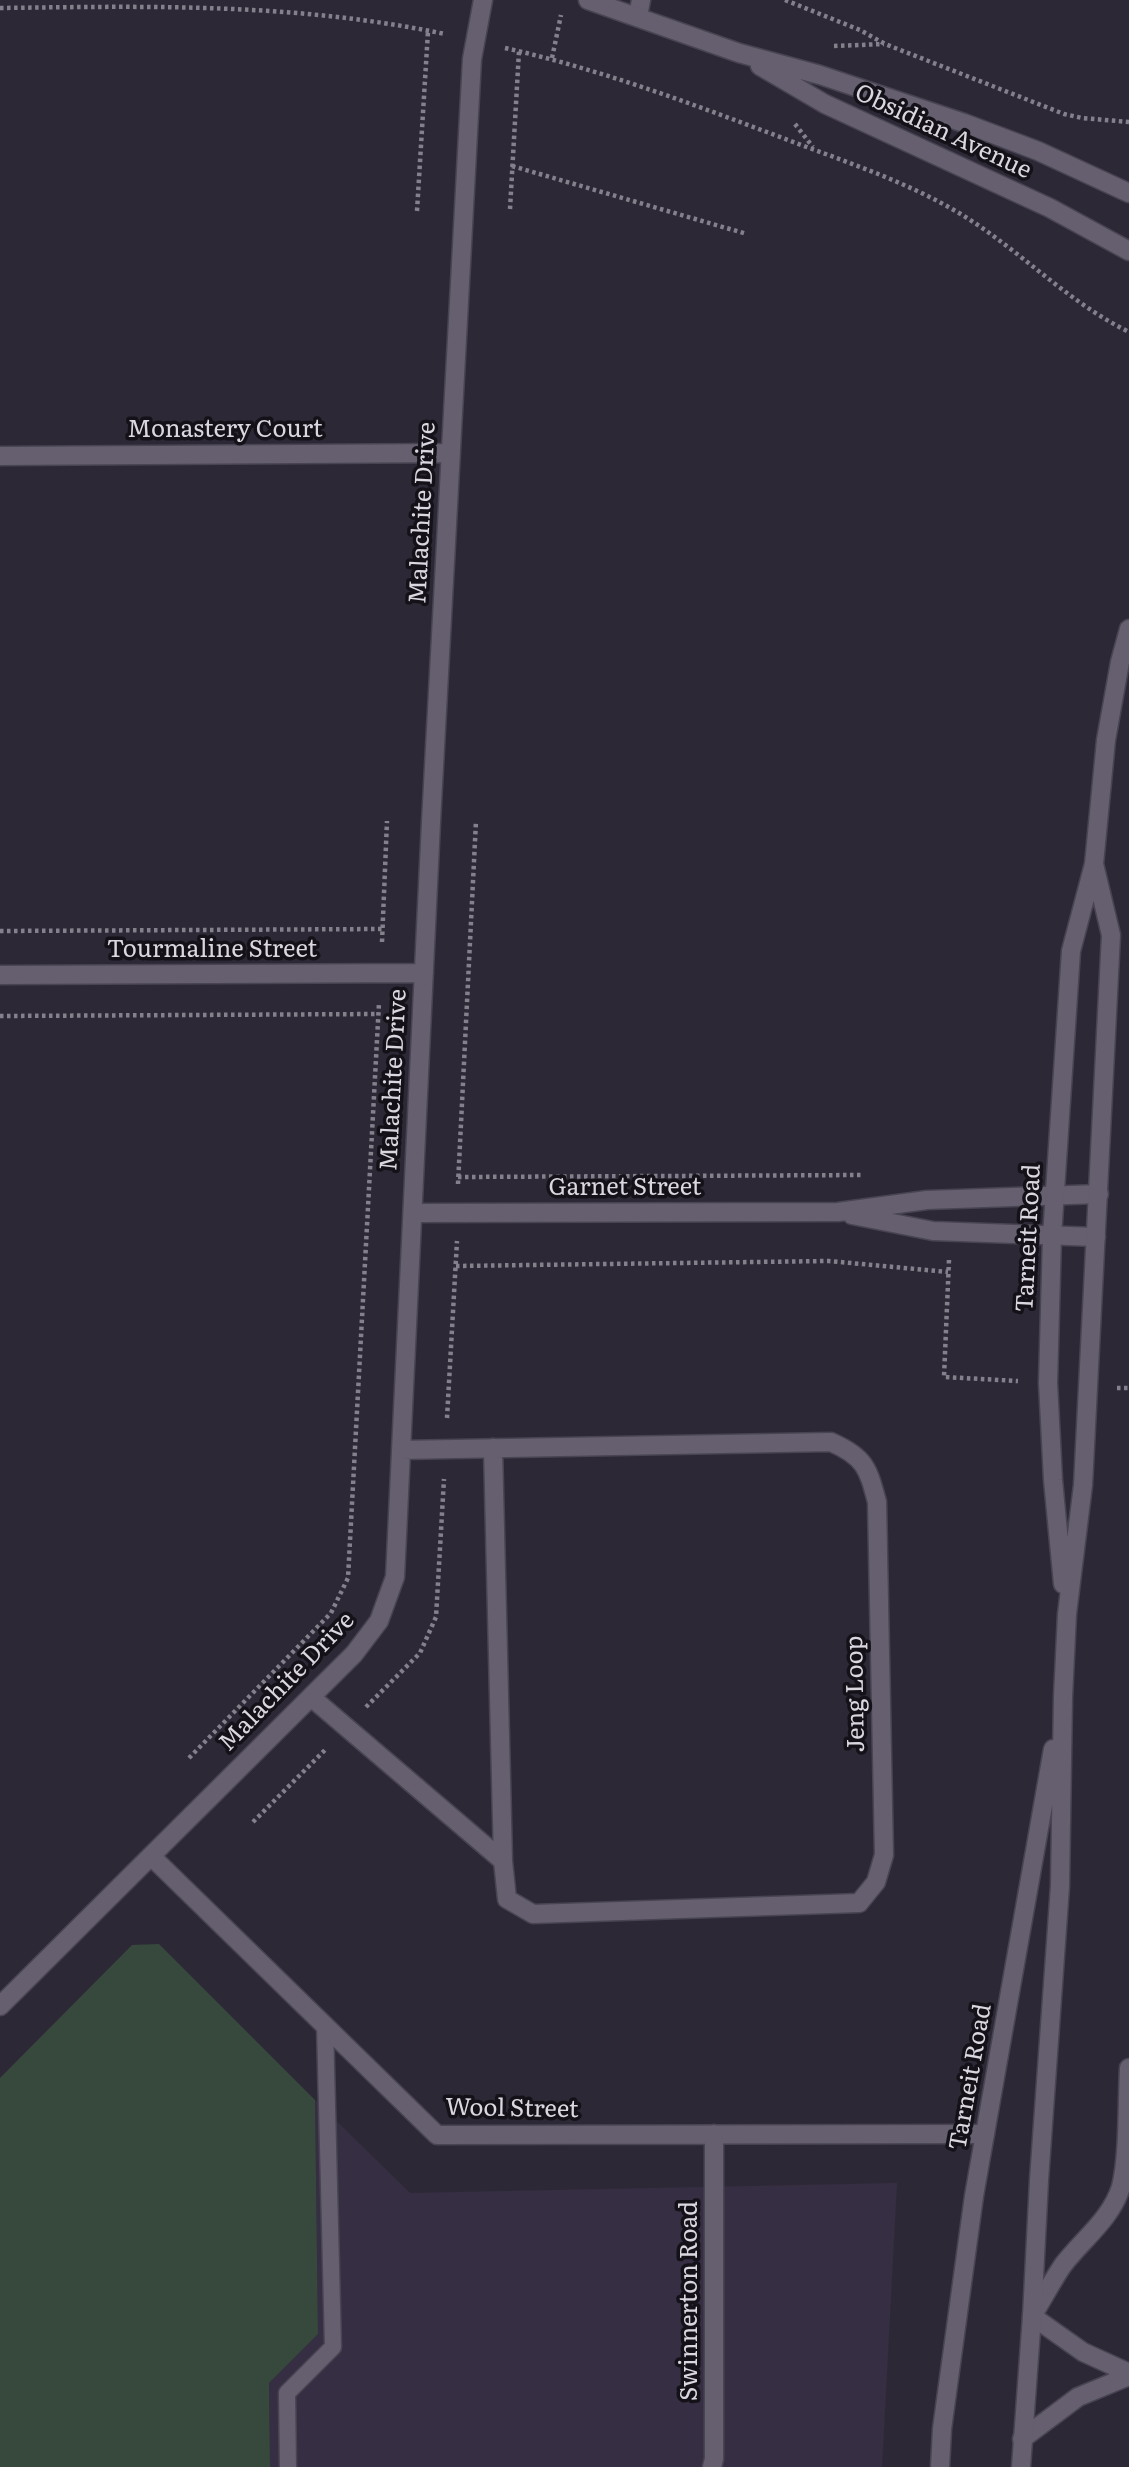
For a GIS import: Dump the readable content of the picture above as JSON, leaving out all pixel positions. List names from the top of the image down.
{
  "streets": {
    "street": [
      "Obsidian Avenue",
      "Monastery Court",
      "Malachite Drive",
      "Tourmaline Street",
      "Garnet Street",
      "Tarneit Road",
      "Jeng Loop",
      "Wool Street",
      "Swinnerton Road"
    ]
  },
  "crossings": [
    ["Monastery Court", "Malachite Drive"],
    ["Malachite Drive", "Tourmaline Street"],
    ["Malachite Drive", "Garnet Street"],
    ["Malachite Drive", "Jeng Loop"],
    ["Malachite Drive", "Wool Street"],
    ["Garnet Street", "Tarneit Road"],
    ["Tarneit Road", "Wool Street"],
    ["Wool Street", "Swinnerton Road"]
  ]
}
